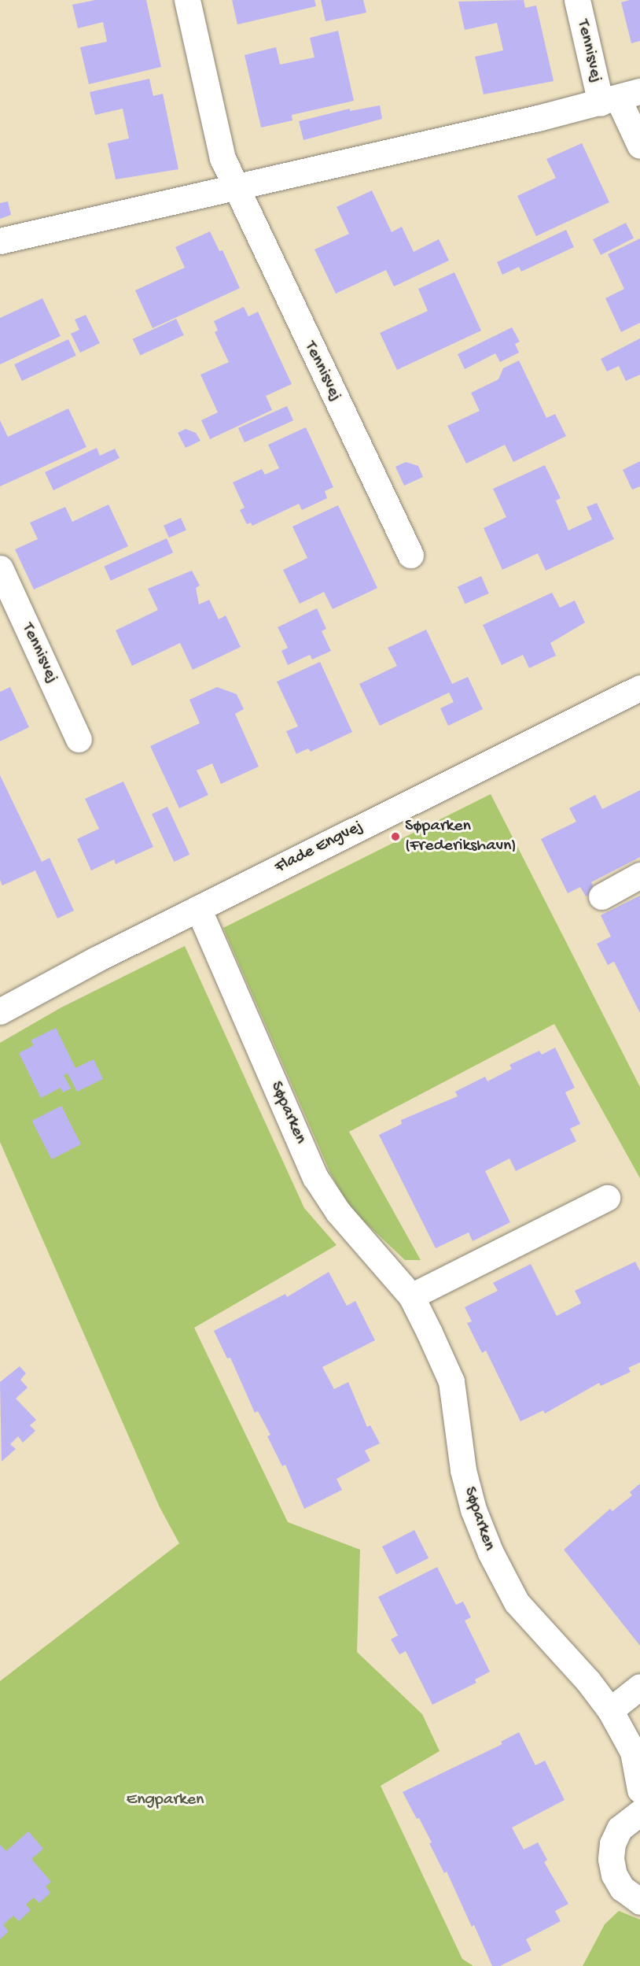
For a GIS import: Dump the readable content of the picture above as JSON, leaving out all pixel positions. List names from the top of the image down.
{
  "streets": {
    "street": ["Tennisvej", "Flade Engvej", "Søparken"]
  },
  "crossings": [
    ["Flade Engvej", "Søparken"]
  ],
  "parks": ["Engparken"],
  "places": ["Søparken (Frederikshavn)"]
}
